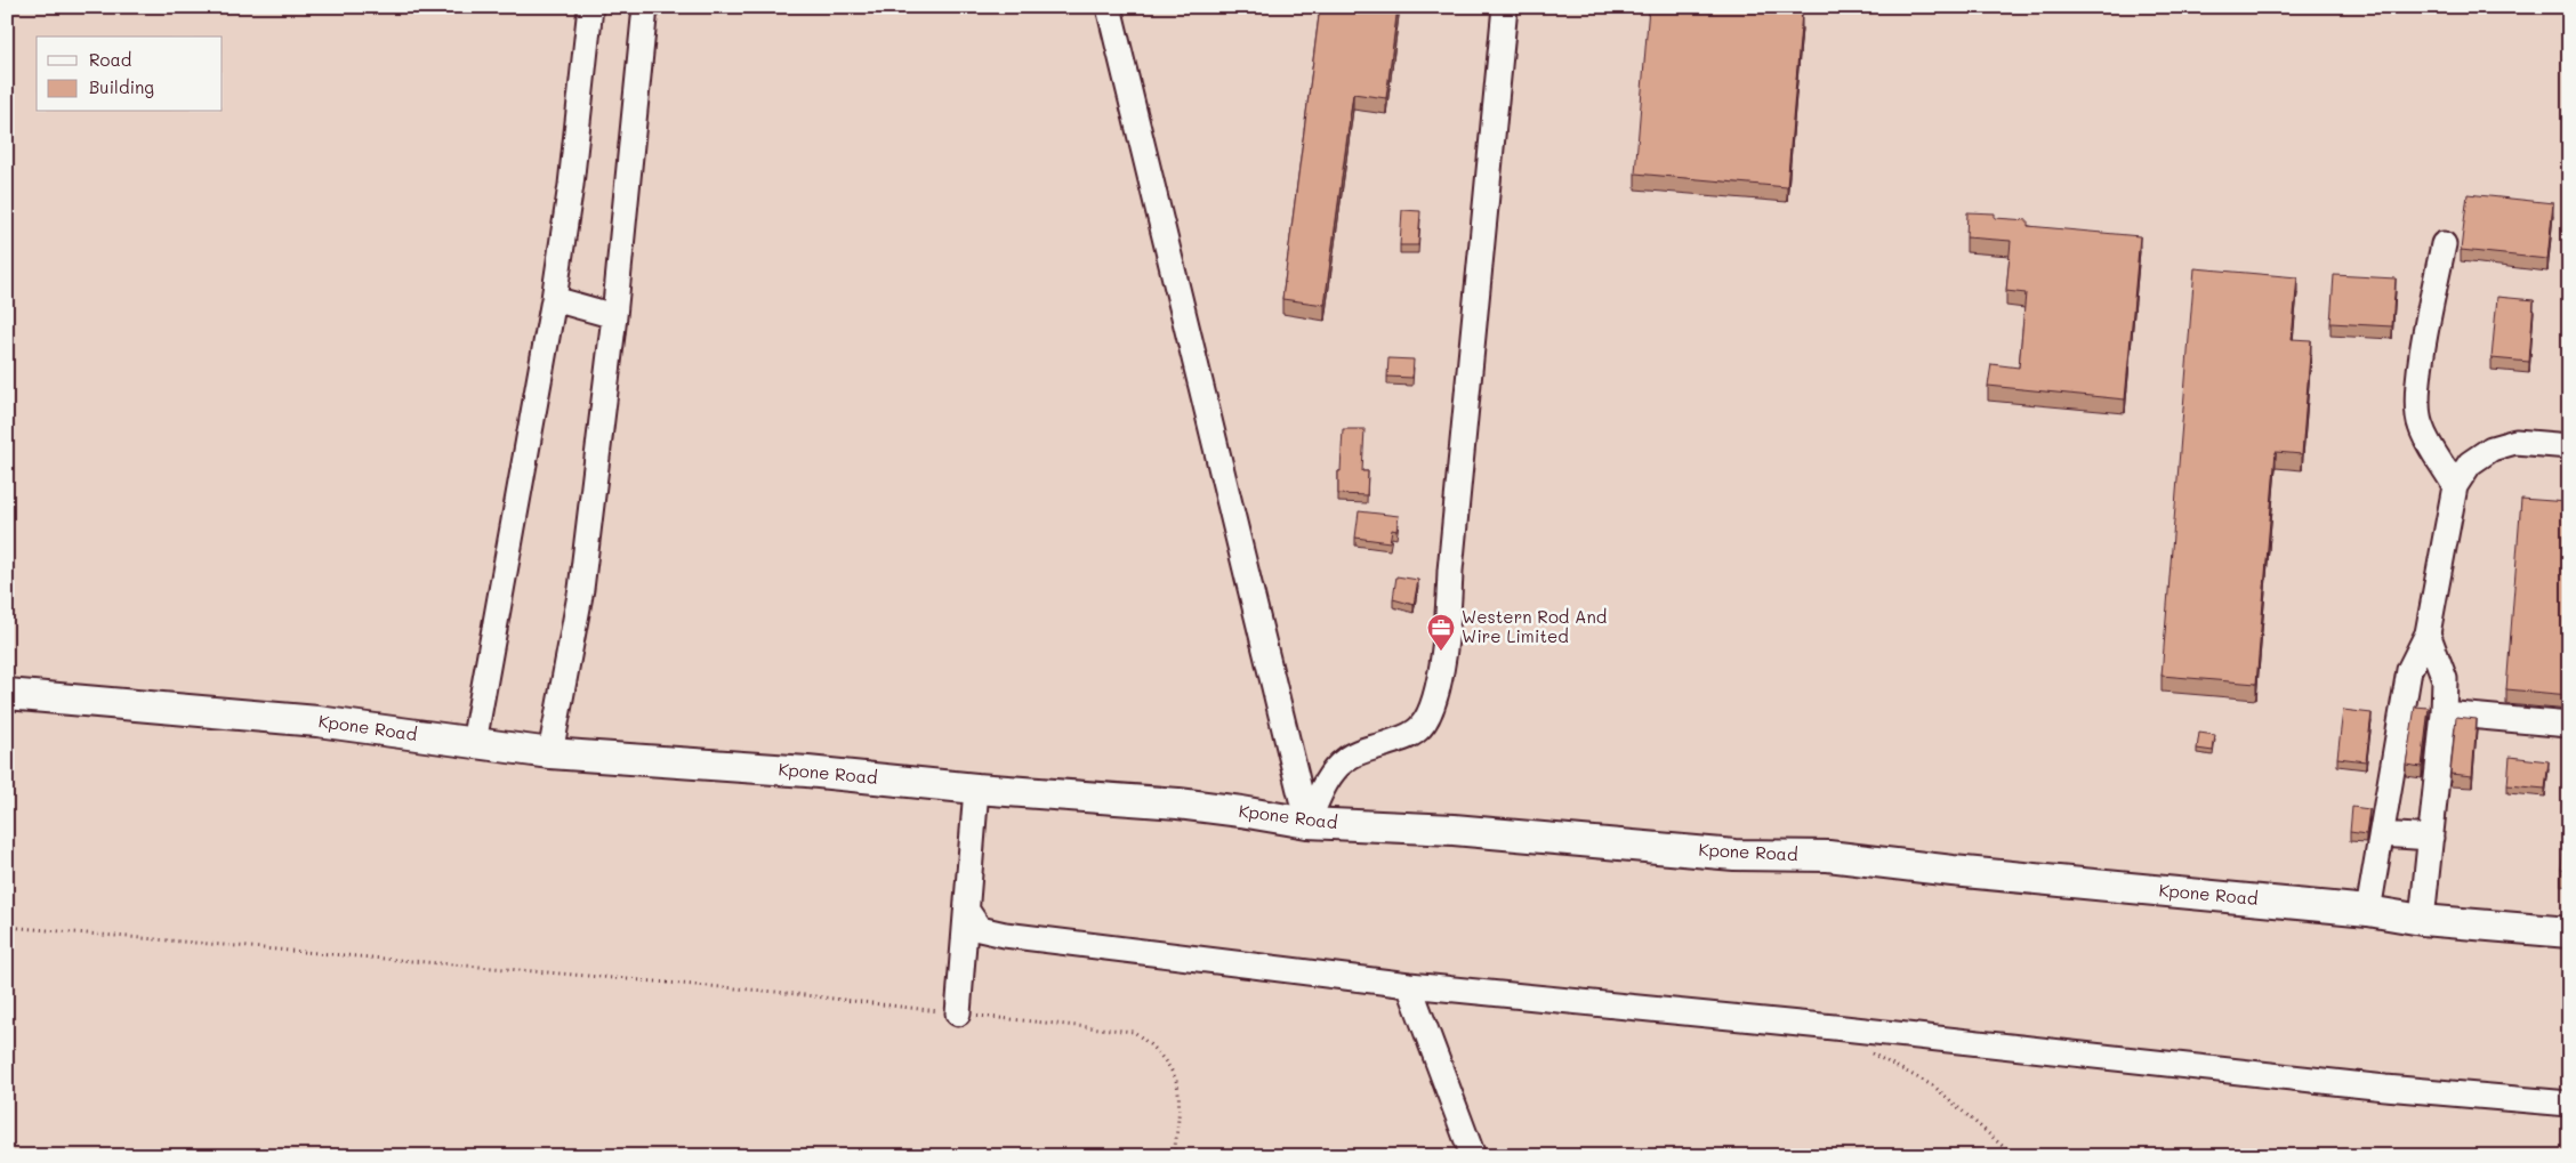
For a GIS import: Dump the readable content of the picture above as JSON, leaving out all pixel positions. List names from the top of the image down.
{
  "streets": {
    "main road": ["Kpone Road"]
  },
  "places": {
    "office": ["Western Rod And Wire Limited"]
  },
  "legend": ["Road", "Building"]
}
